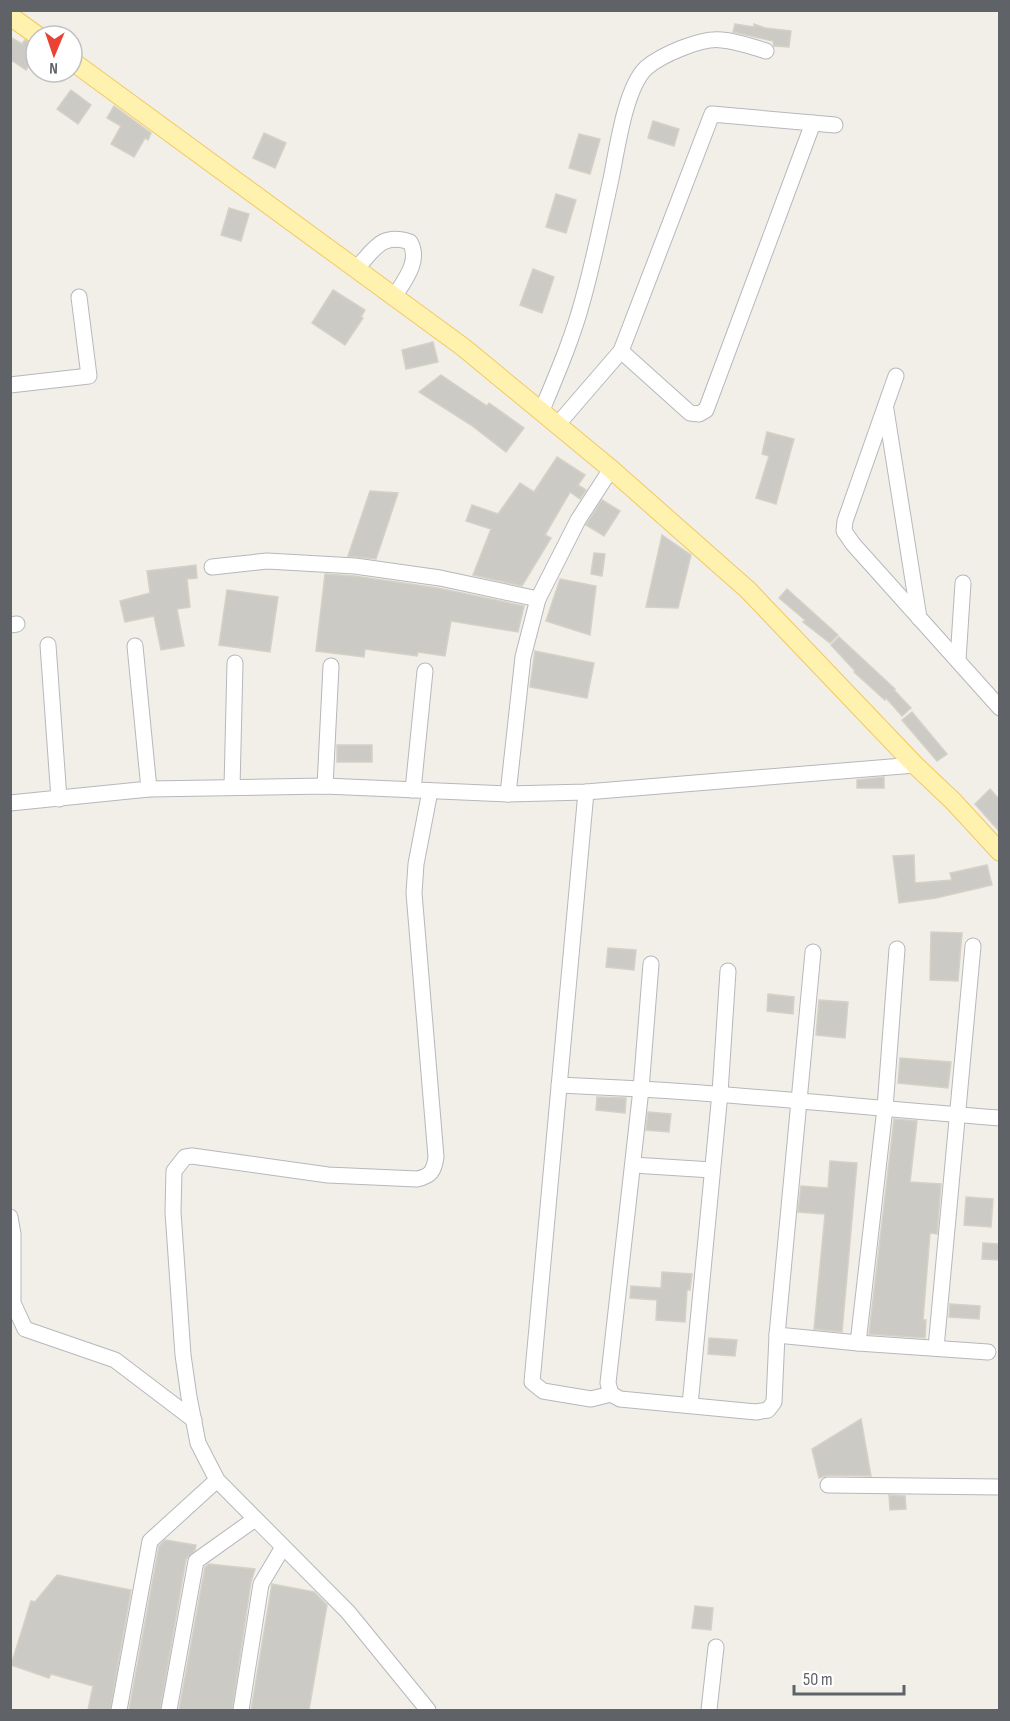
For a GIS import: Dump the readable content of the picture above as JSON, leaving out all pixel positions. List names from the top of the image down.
{
  "scale_bar": "50 m",
  "north": "bottom"
}
